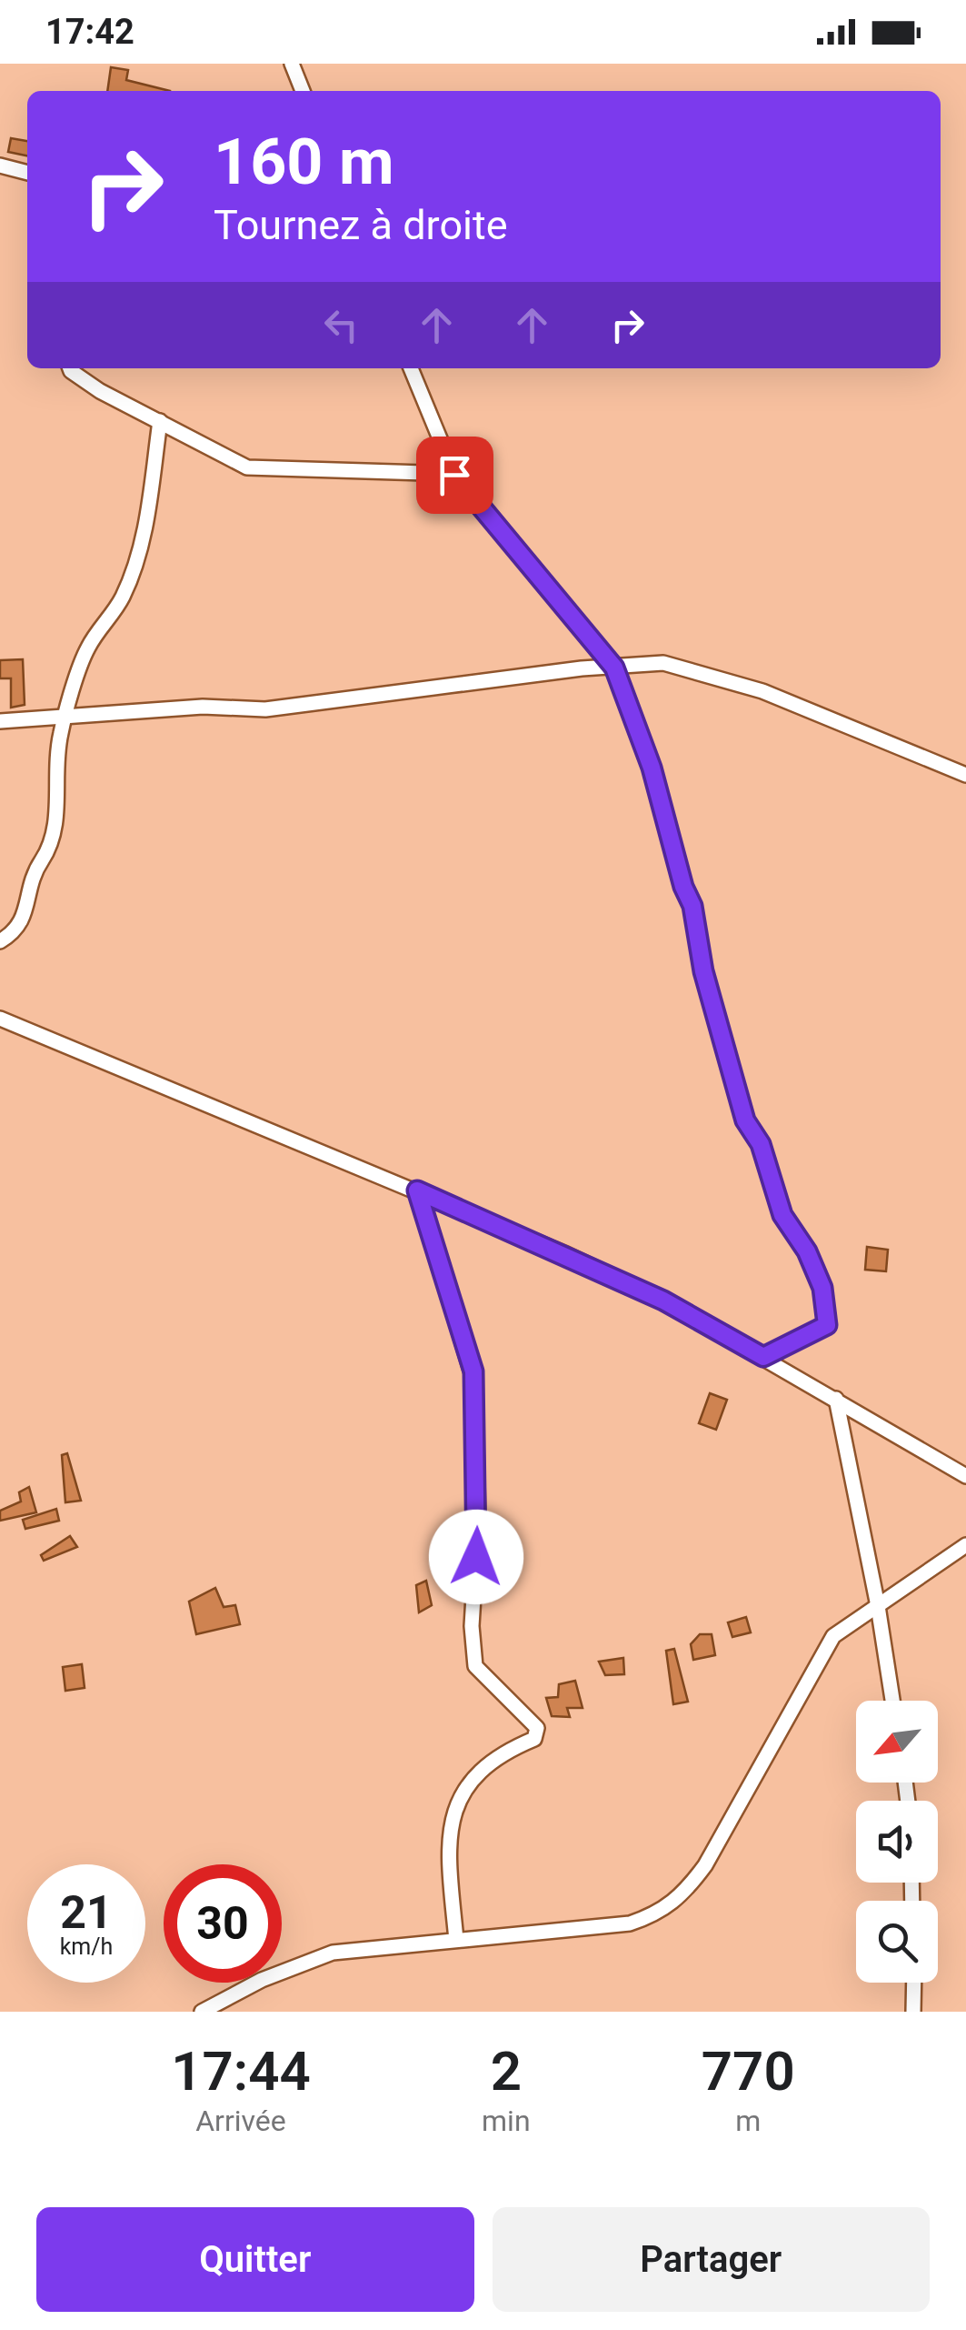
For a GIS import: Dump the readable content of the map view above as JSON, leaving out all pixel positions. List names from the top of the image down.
{
  "north": "bottom left",
  "page": {
    "status": "17:42",
    "turn": ["160 m", "Tournez à droite"],
    "speed": "21 km/h",
    "limit": "30",
    "eta": [
      "17:44",
      "Arrivée",
      "2",
      "min",
      "770",
      "m"
    ],
    "buttons": ["Quitter", "Partager"]
  }
}
